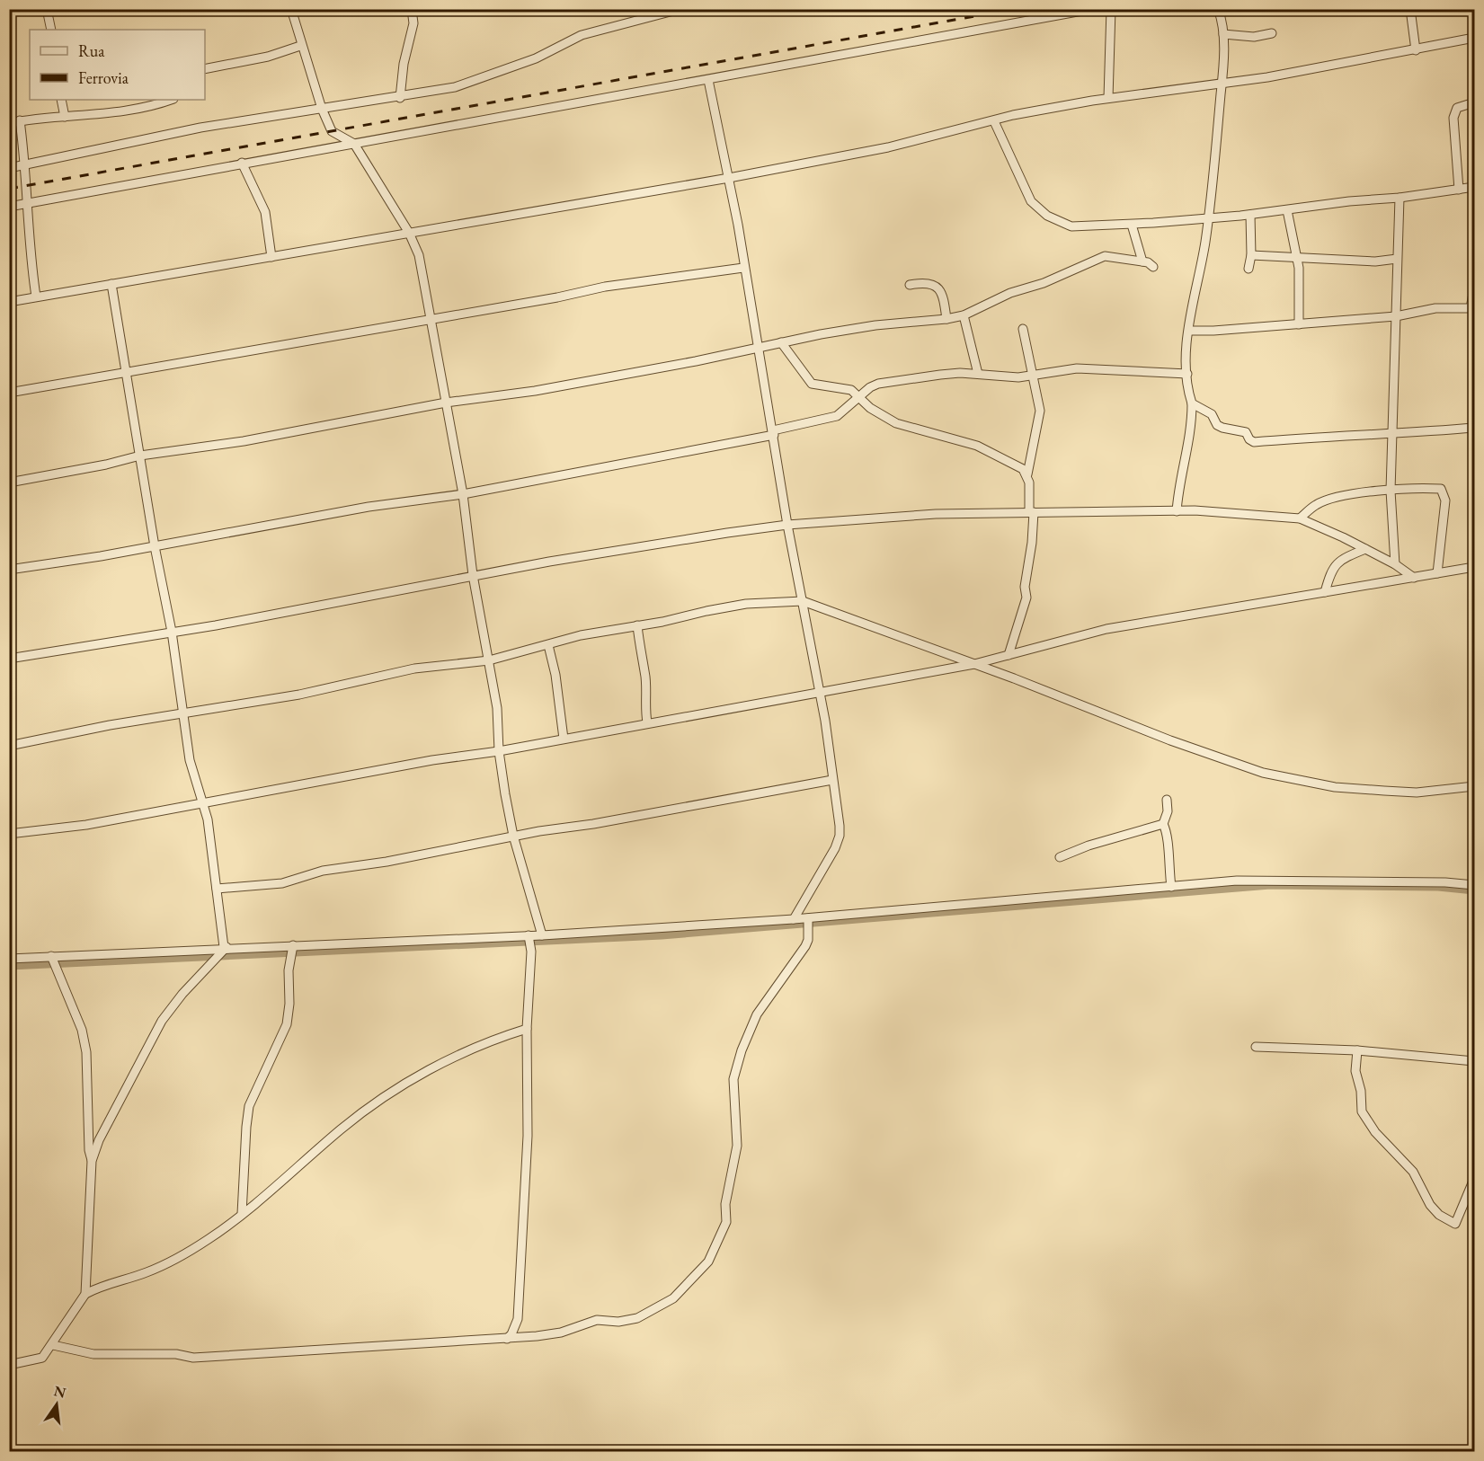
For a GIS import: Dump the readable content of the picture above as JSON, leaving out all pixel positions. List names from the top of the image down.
{
  "legend": ["Rua", "Ferrovia"],
  "north": "top"
}
